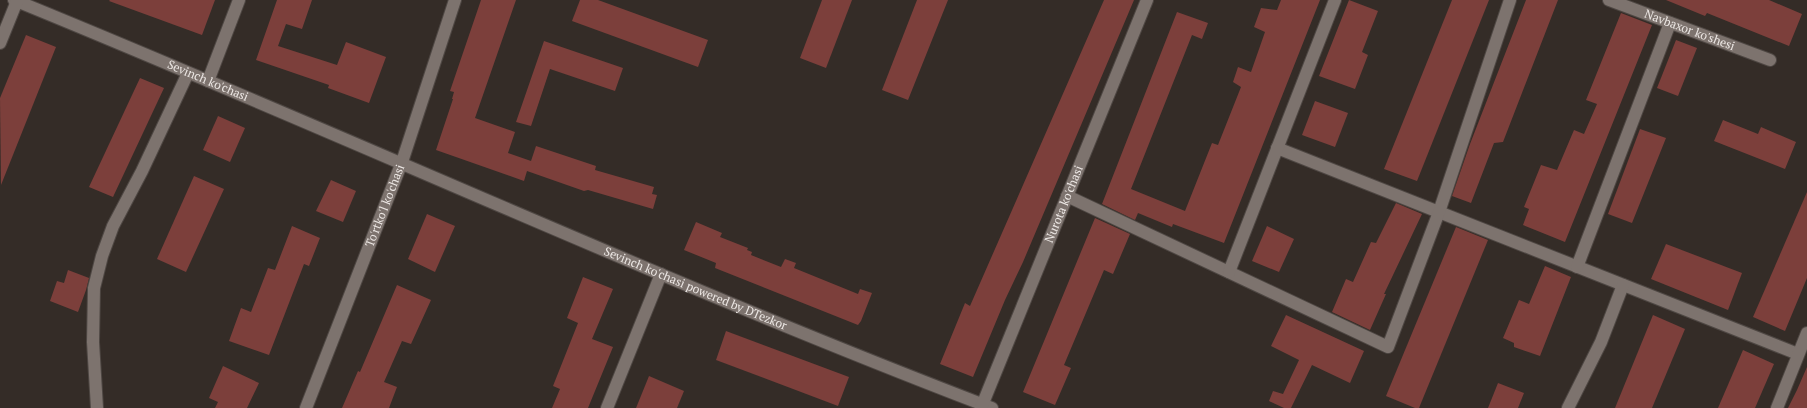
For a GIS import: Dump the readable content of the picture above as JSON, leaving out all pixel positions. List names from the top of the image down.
{
  "streets": {
    "street": [
      "Navbaxor ko'shesi",
      "Sevinch ko'chasi",
      "Nurota ko'chasi",
      "To'rtko'l ko'chasi",
      "Sevinch ko'chasi powered by DTezkor"
    ]
  },
  "crossings": [
    ["Sevinch ko'chasi", "To'rtko'l ko'chasi"],
    ["Sevinch ko'chasi", "Sevinch ko'chasi powered by DTezkor"],
    ["Nurota ko'chasi", "Sevinch ko'chasi powered by DTezkor"],
    ["To'rtko'l ko'chasi", "Sevinch ko'chasi powered by DTezkor"]
  ]
}
